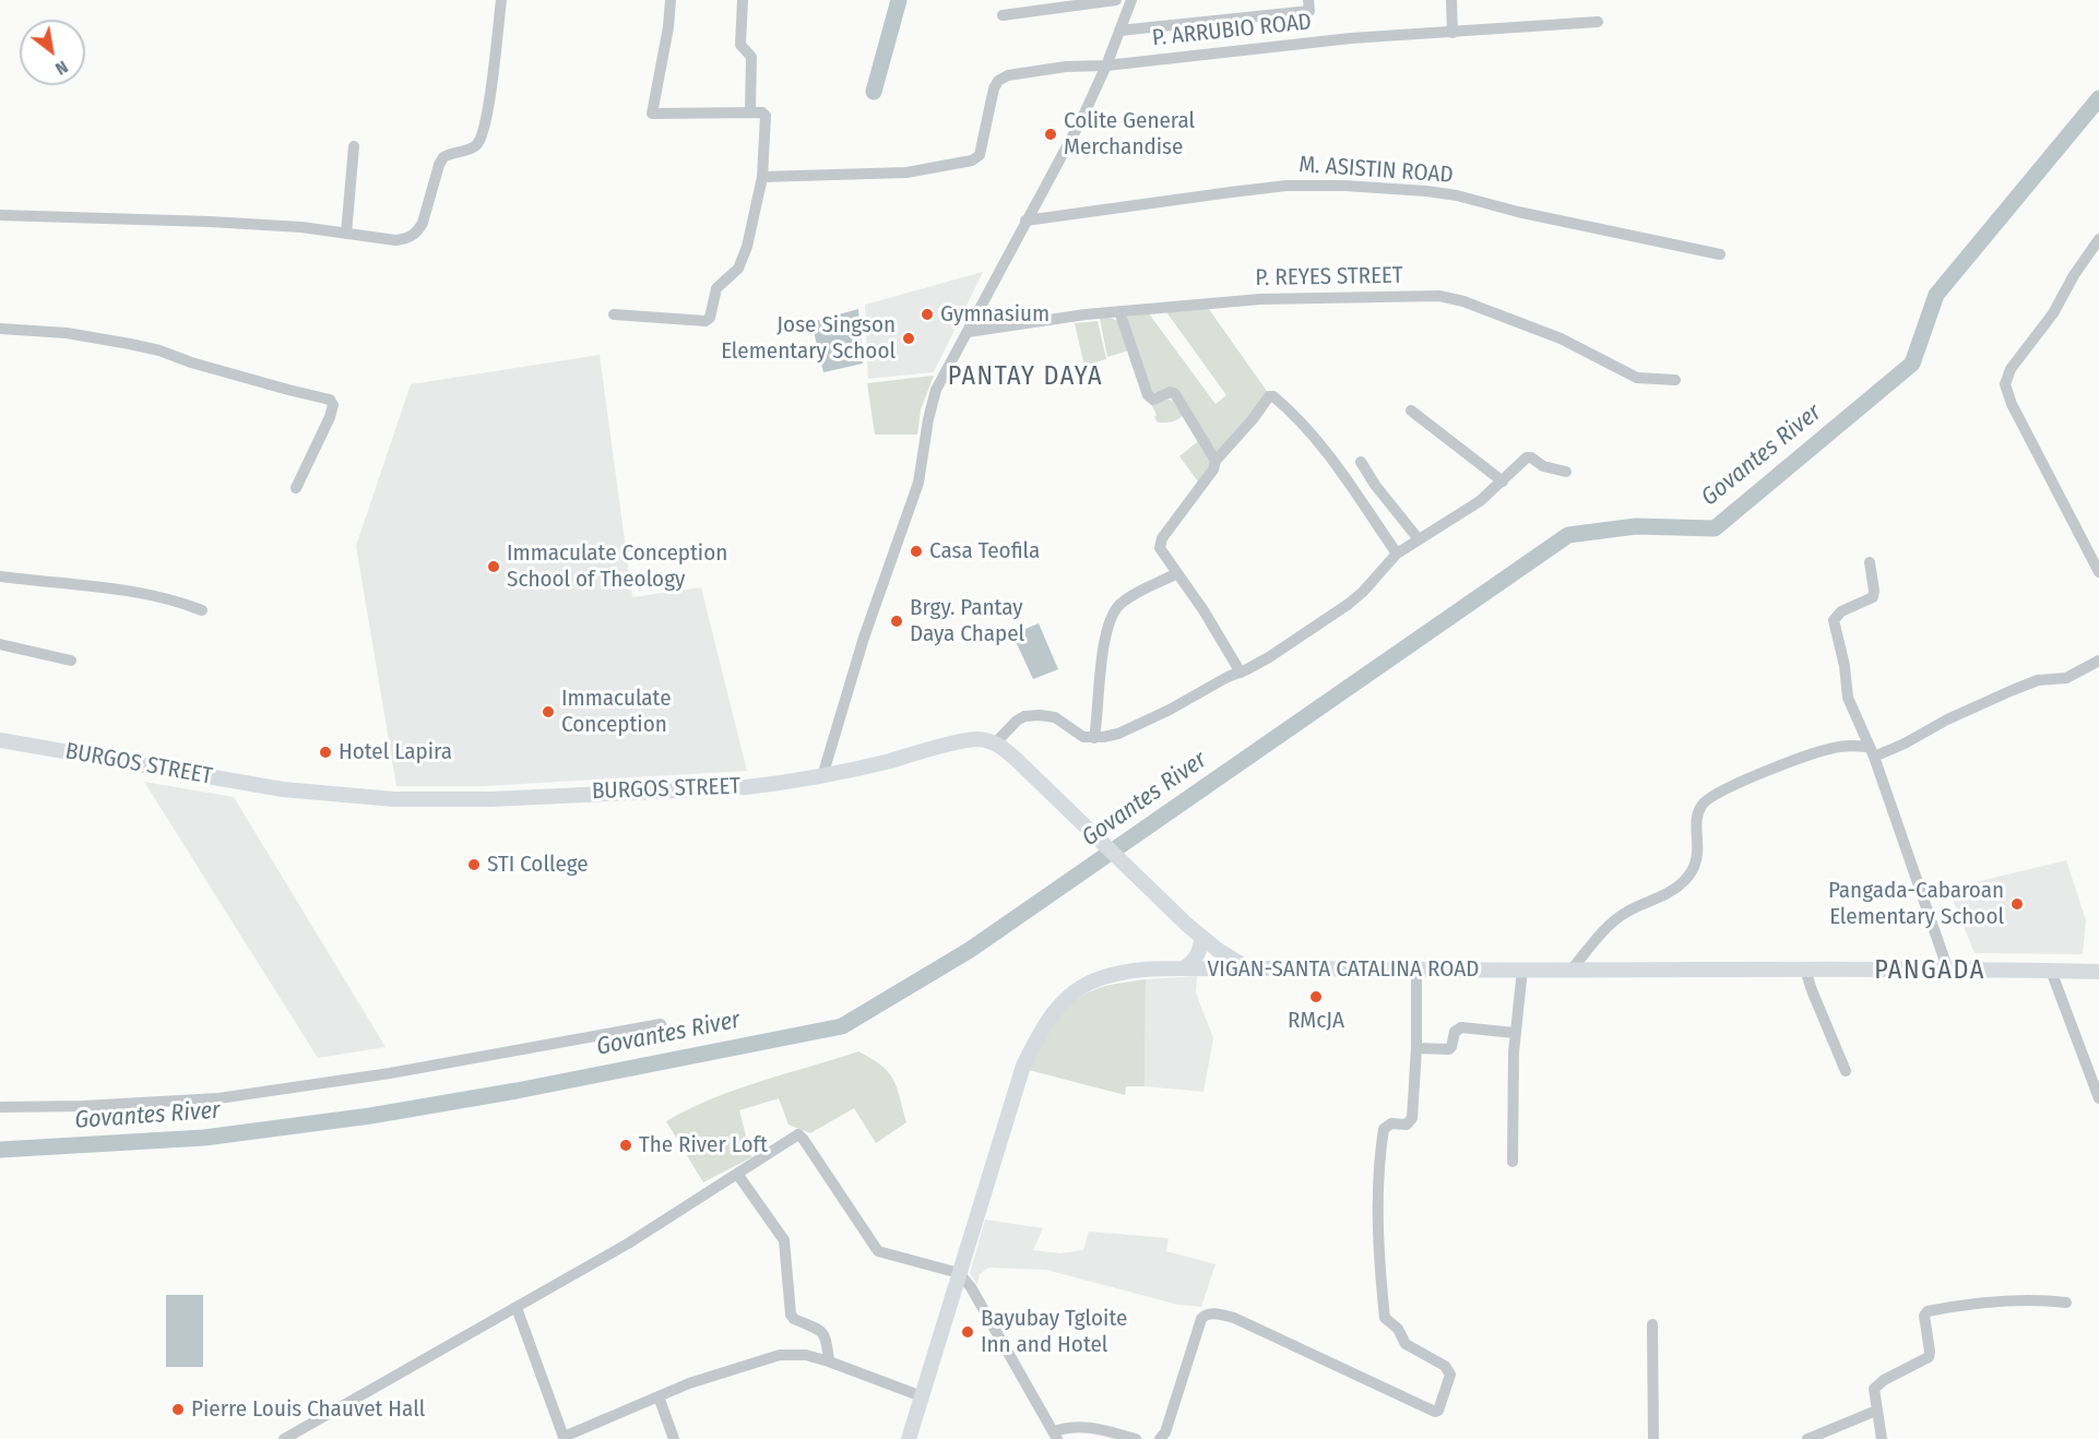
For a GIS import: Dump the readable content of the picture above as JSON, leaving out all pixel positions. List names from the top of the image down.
{
  "streets": {
    "main road": ["BURGOS STREET", "VIGAN-SANTA CATALINA ROAD"],
    "street": ["P. ARRUBIO ROAD", "M. ASISTIN ROAD", "P. REYES STREET"]
  },
  "districts": ["PANTAY DAYA", "PANGADA"],
  "water": ["Govantes River"],
  "places": [
    "Colite General Merchandise",
    "Gymnasium",
    "Jose Singson Elementary School",
    "Casa Teofila",
    "Immaculate Conception School of Theology",
    "Brgy. Pantay Daya Chapel",
    "Immaculate Conception",
    "Hotel Lapira",
    "STI College",
    "Pangada-Cabaroan Elementary School",
    "RMcJA",
    "The River Loft",
    "Bayubay Tgloite Inn and Hotel",
    "Pierre Louis Chauvet Hall"
  ],
  "north": "bottom right"
}
